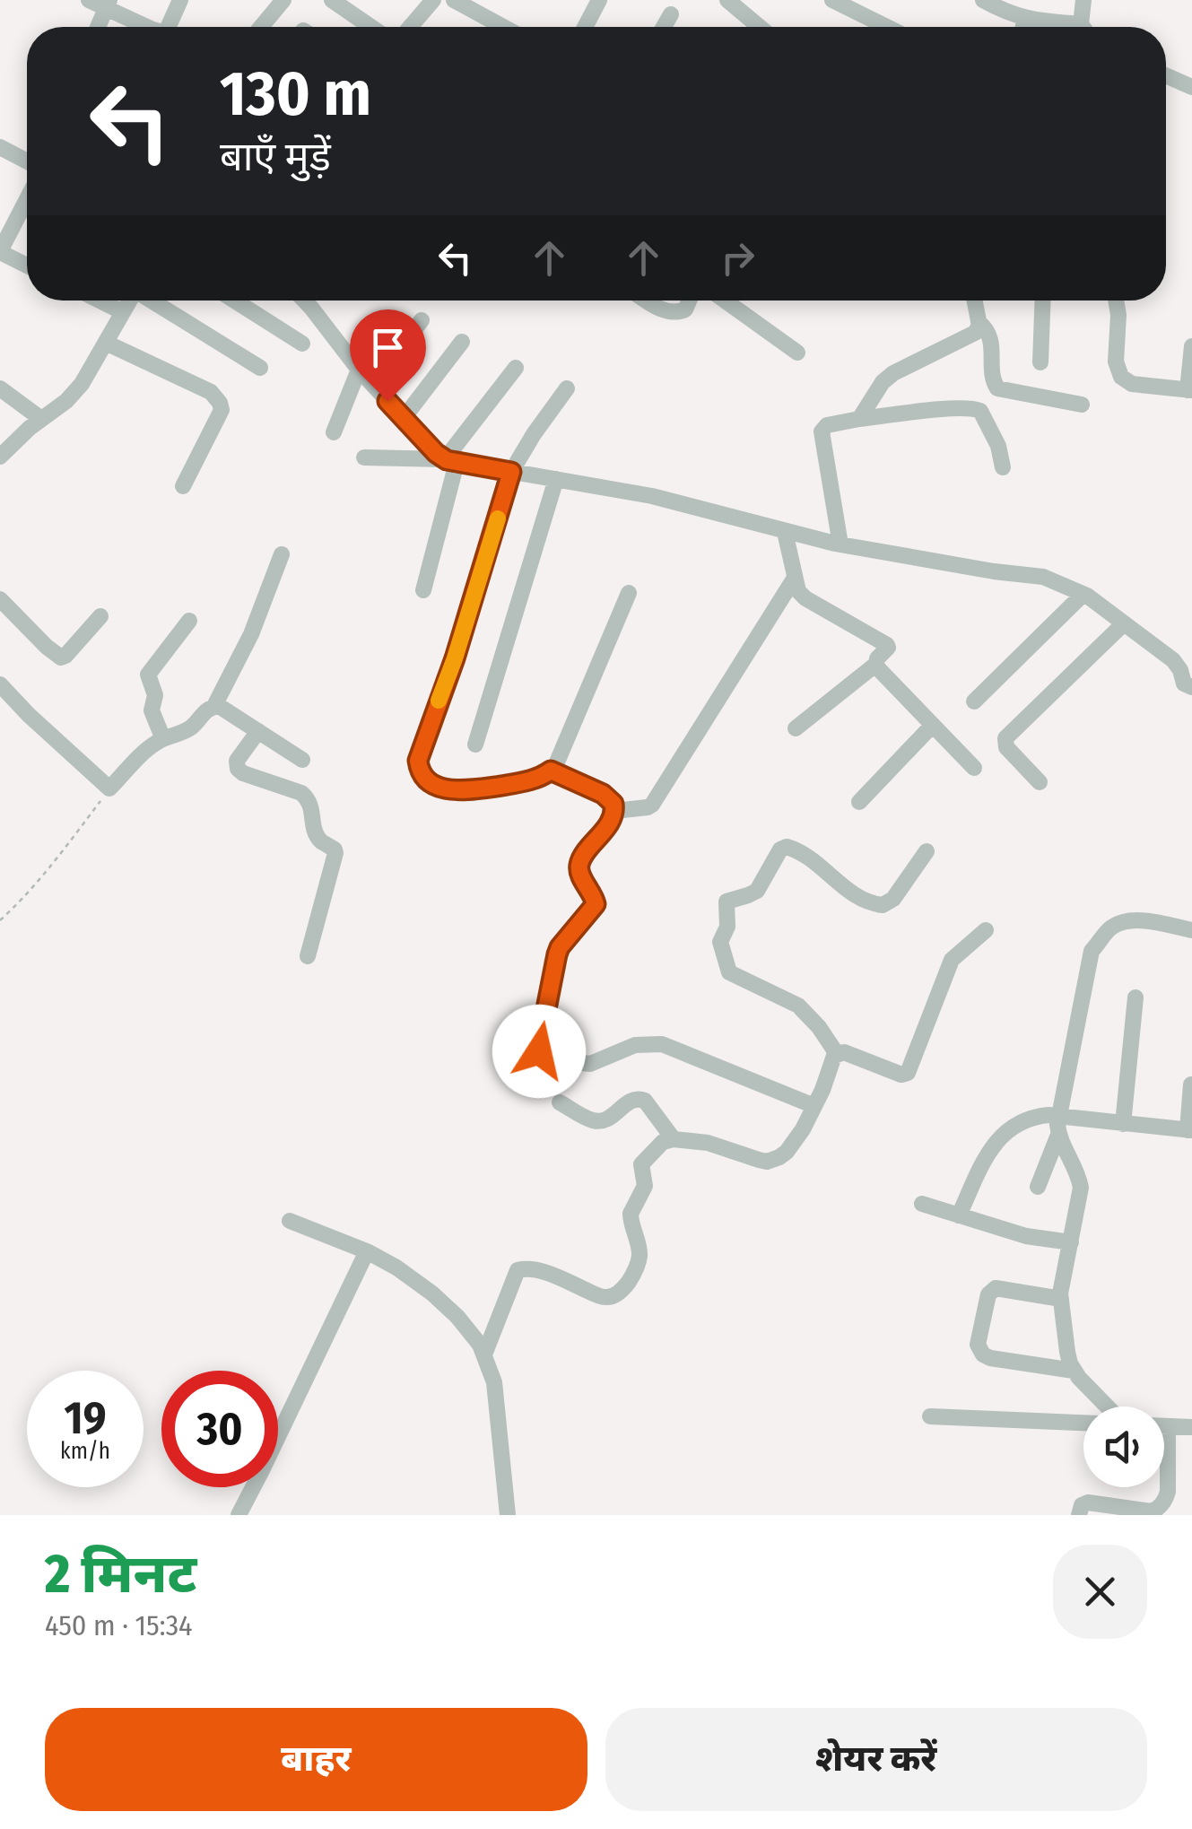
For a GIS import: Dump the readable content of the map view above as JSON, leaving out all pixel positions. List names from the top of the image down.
{
  "page": {
    "turn": ["130 m", "बाएँ मुड़ें"],
    "speed": "19 km/h",
    "limit": "30",
    "heading": ["2 मिनट", "450 m · 15:34"],
    "buttons": ["बाहर", "शेयर करें"]
  }
}
